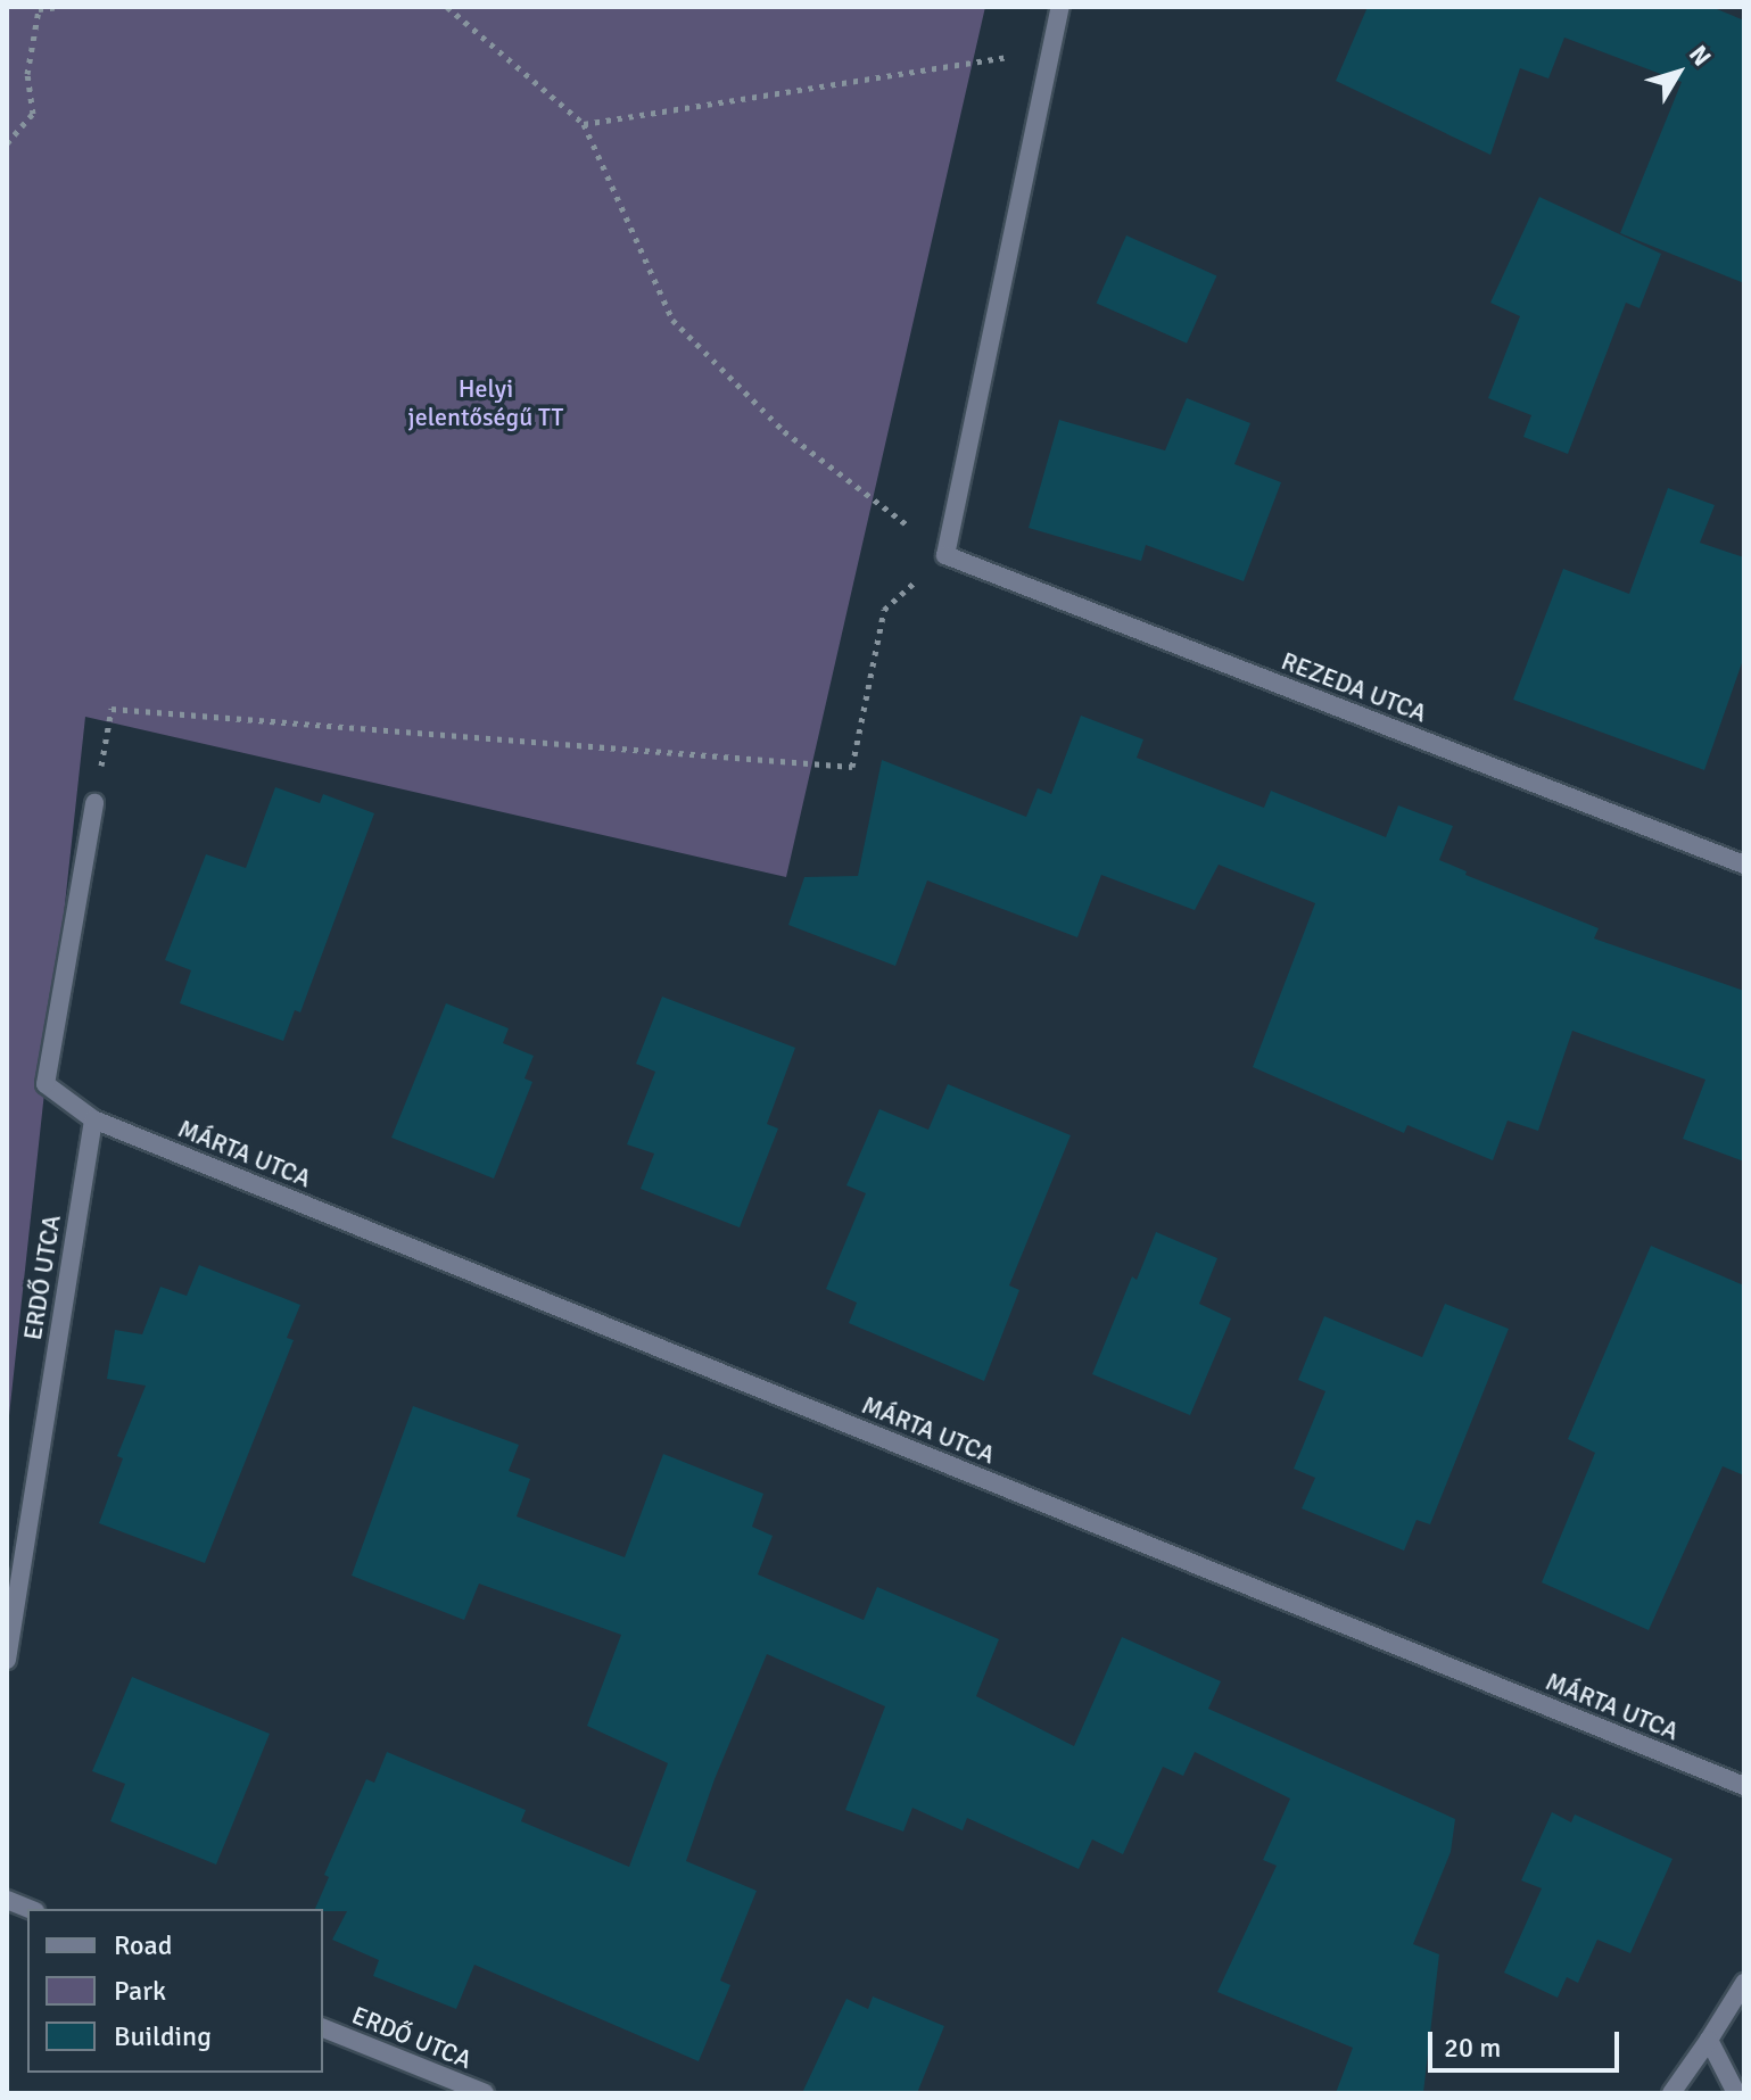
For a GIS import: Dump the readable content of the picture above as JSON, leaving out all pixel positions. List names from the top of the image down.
{
  "streets": {
    "street": ["REZEDA UTCA", "MÁRTA UTCA", "ERDŐ UTCA"]
  },
  "crossings": [
    ["MÁRTA UTCA", "ERDŐ UTCA"]
  ],
  "parks": ["Helyi jelentőségű TT"],
  "legend": ["Road", "Park", "Building"],
  "scale_bar": "20 m",
  "north": "top right"
}
